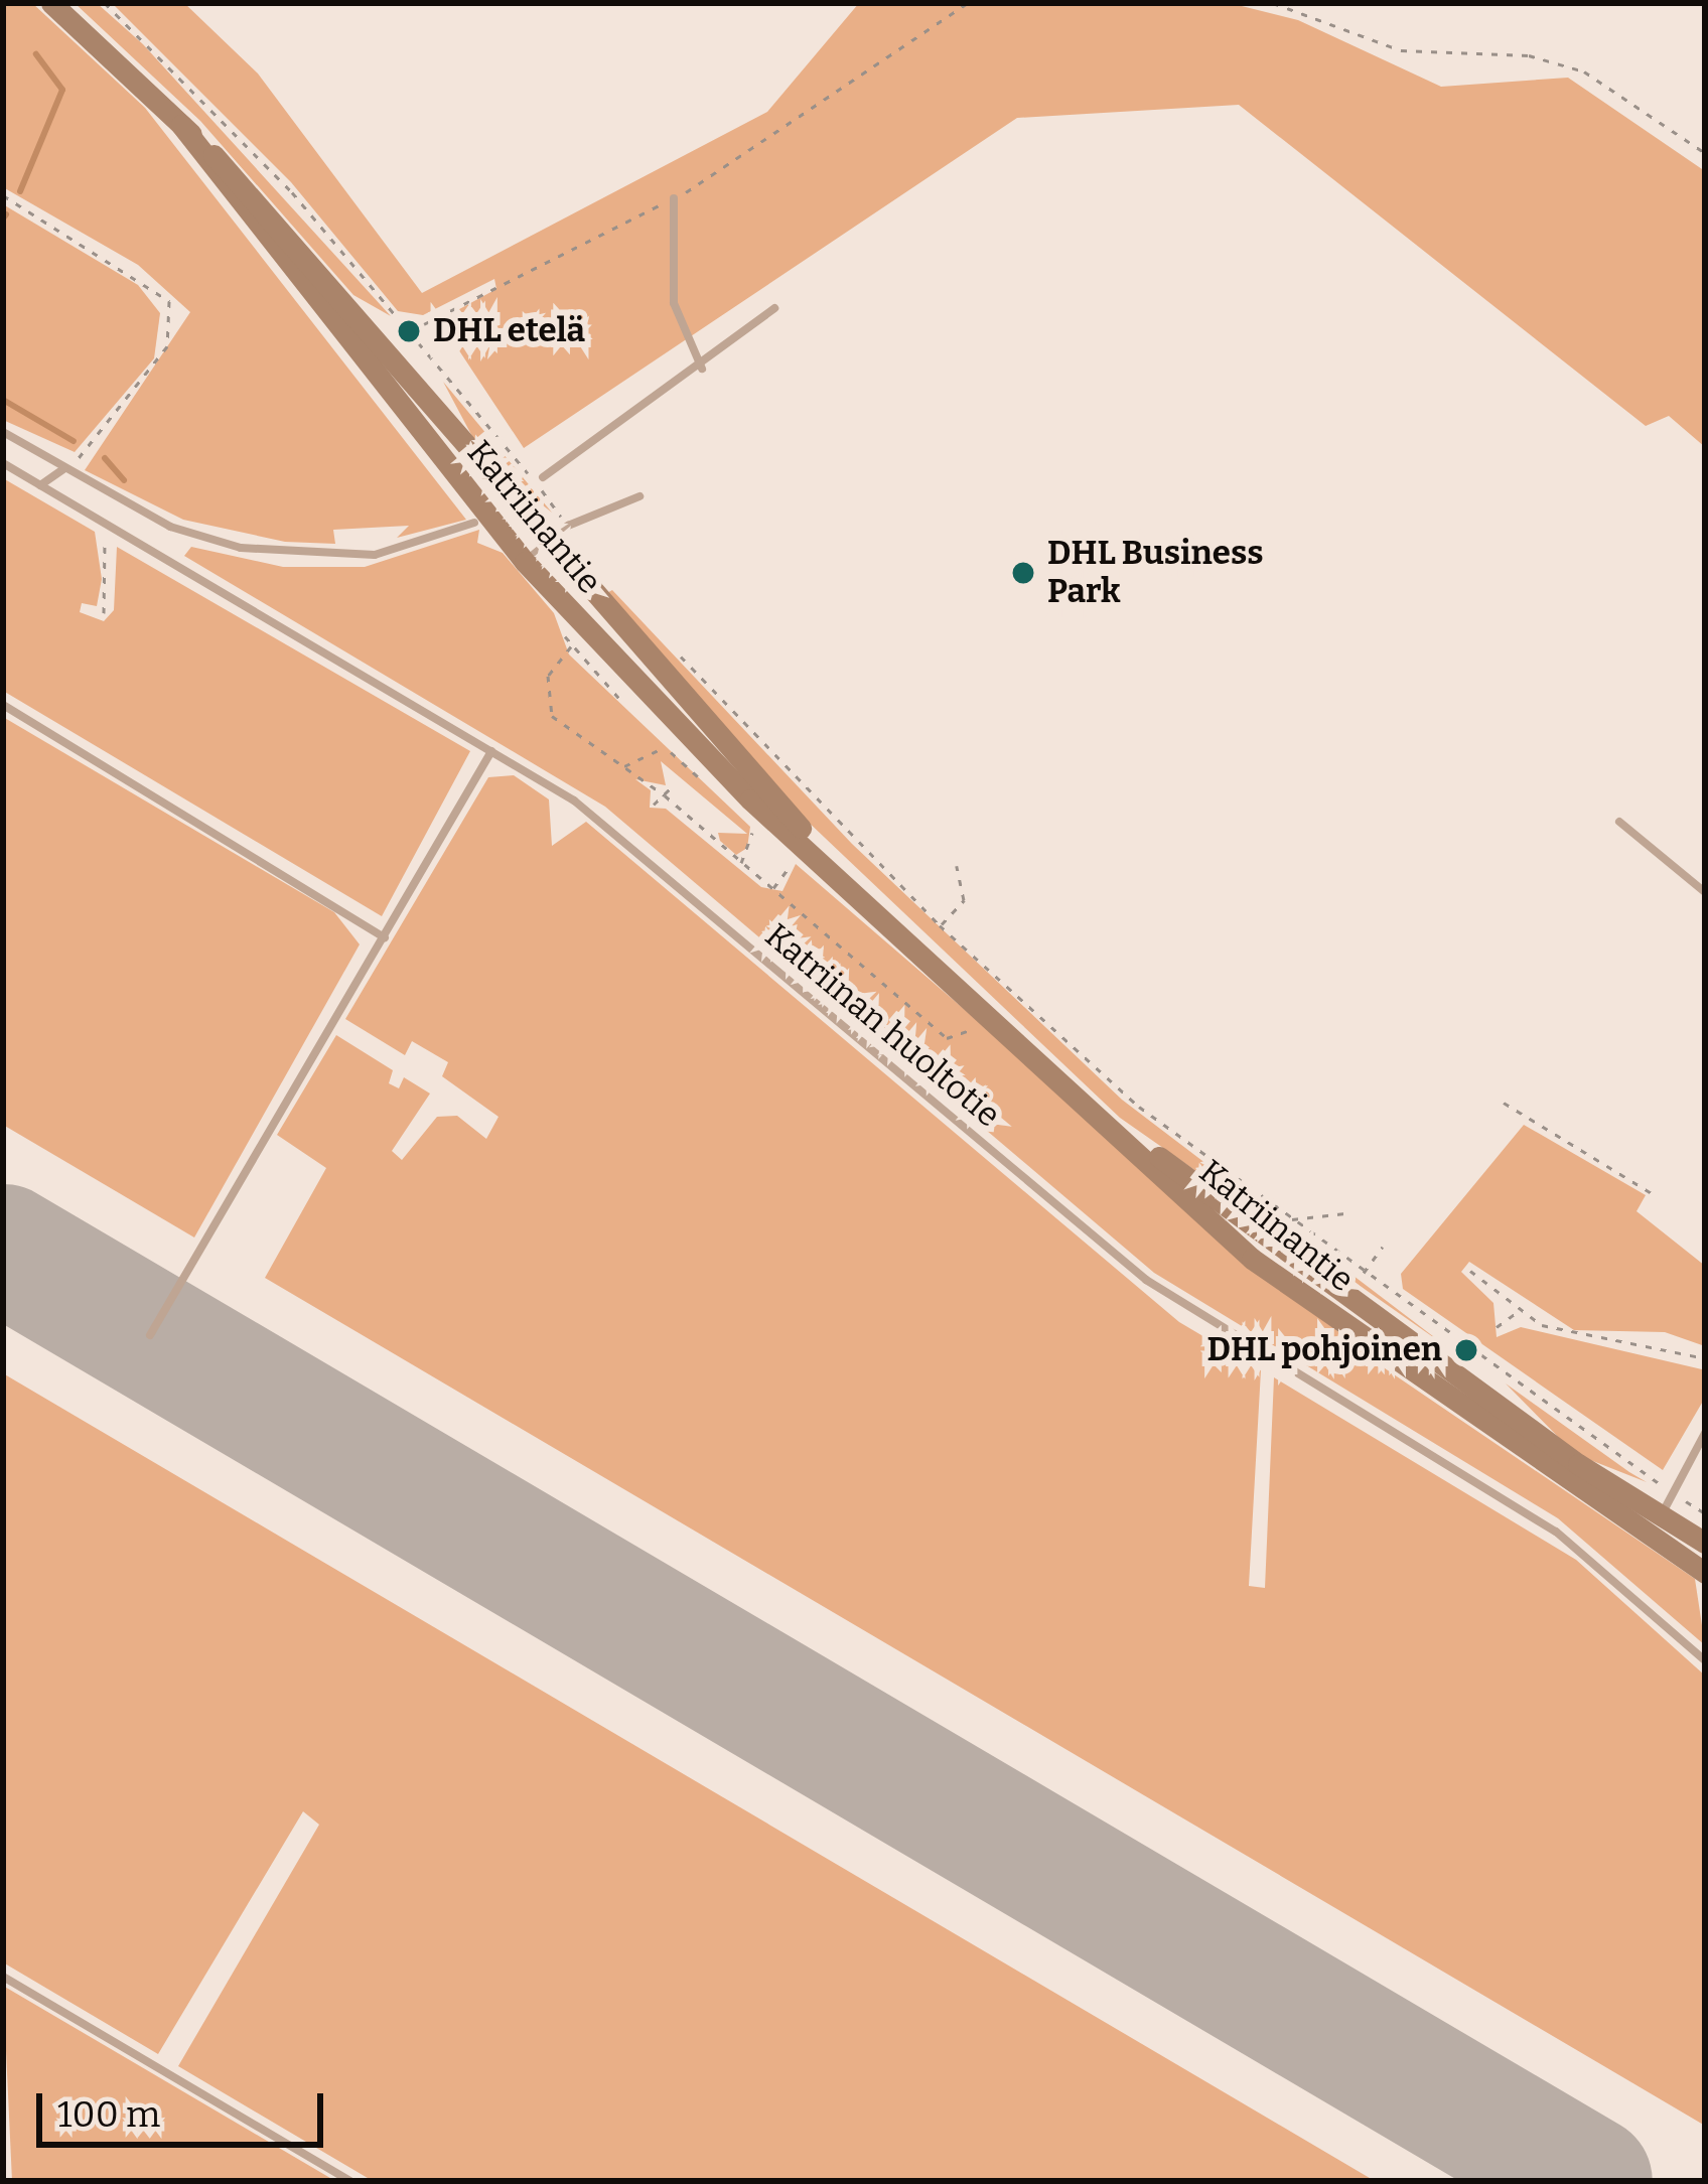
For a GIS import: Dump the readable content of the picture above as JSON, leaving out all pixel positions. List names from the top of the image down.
{
  "streets": {
    "main road": ["Katriinantie"],
    "lane": ["Katriinan huoltotie"]
  },
  "places": ["DHL etelä", "DHL Business Park", "DHL pohjoinen"],
  "scale_bar": "100 m"
}
